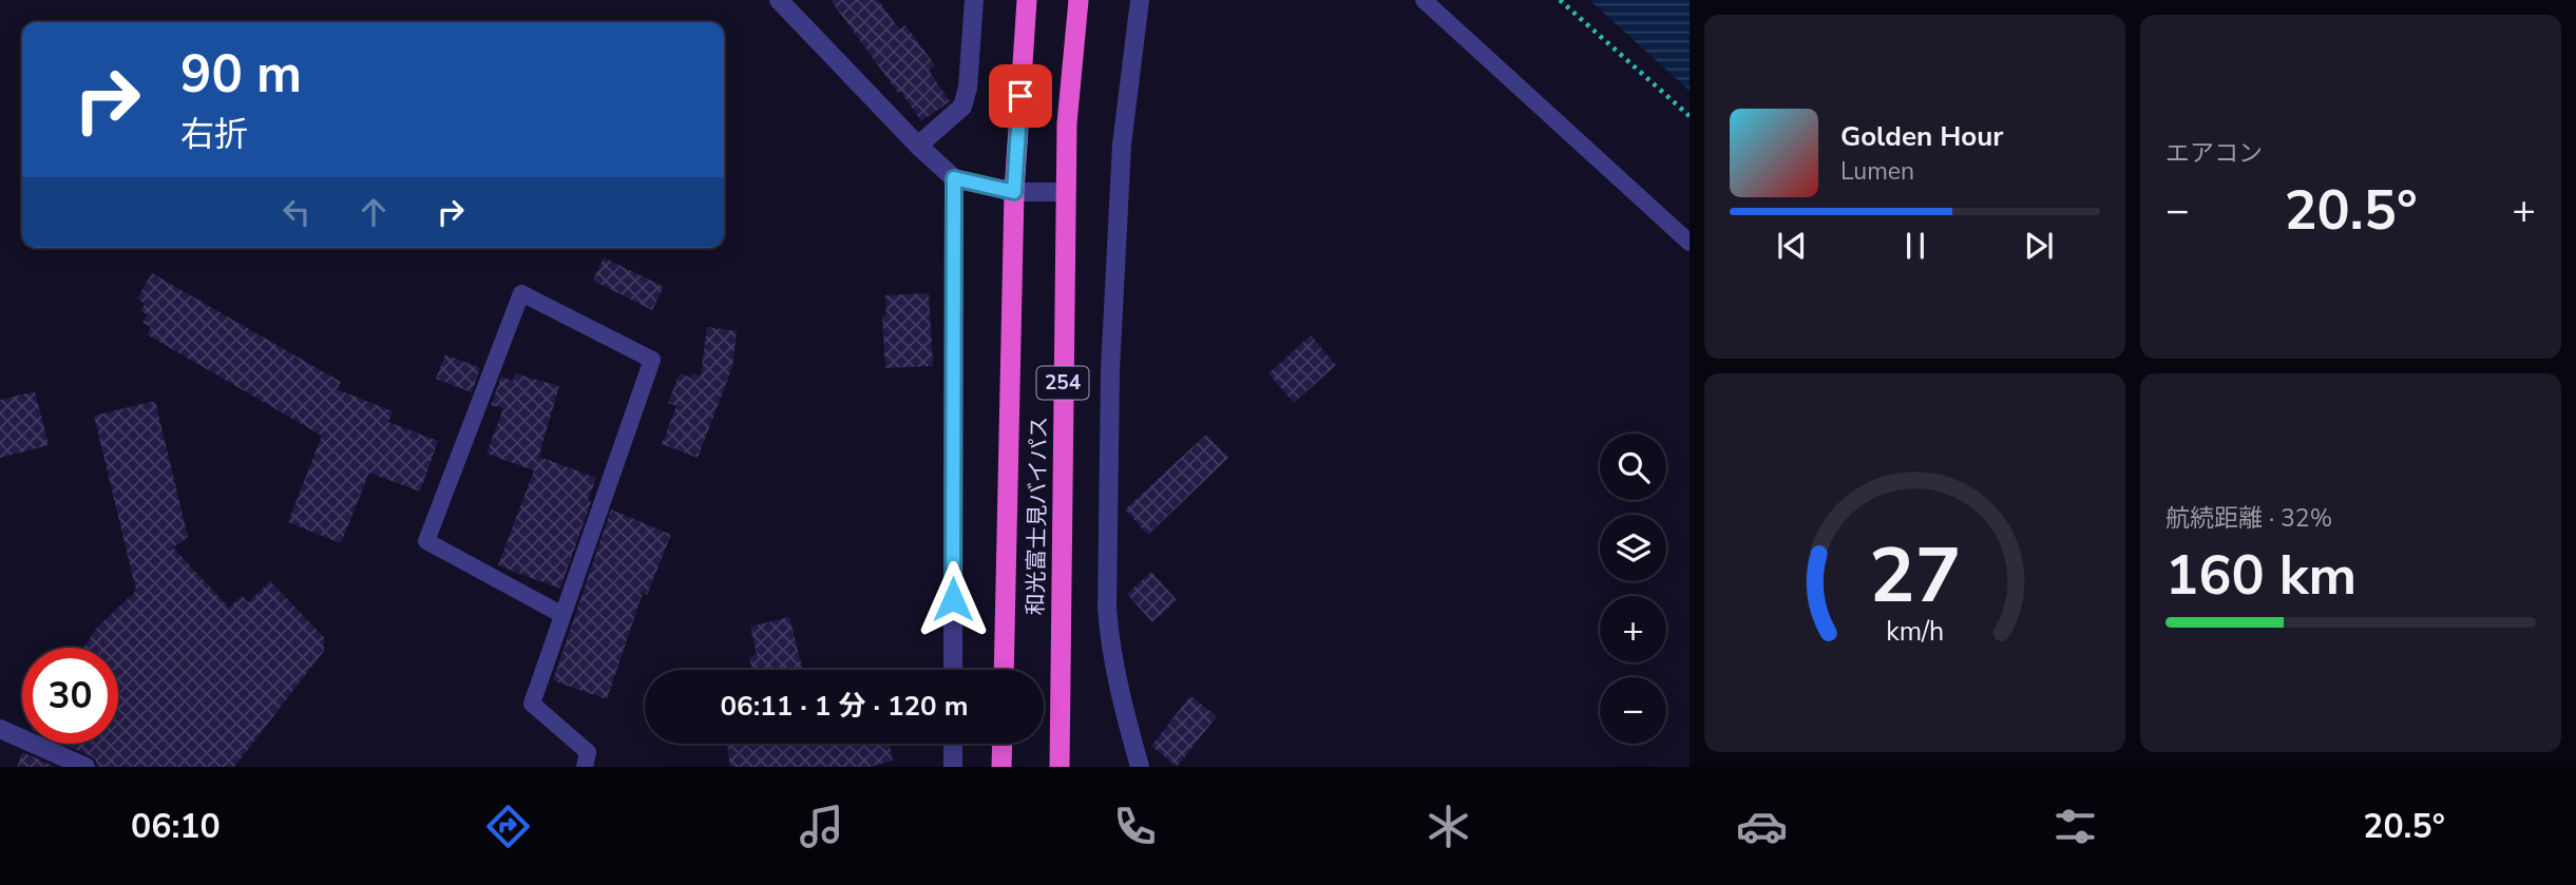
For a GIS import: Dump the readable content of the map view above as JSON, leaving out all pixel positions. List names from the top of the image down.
{
  "streets": {
    "highway": ["254", "和光富士見バイパス"]
  },
  "page": {
    "tile": [
      "エアコン",
      ["航続距離 · 32%", "160 km"]
    ],
    "turn": ["90 m", "右折"],
    "song": ["Golden Hour", "Lumen"],
    "heat": ["−", "20.5°", "+"],
    "map_buttons": ["+", "−"],
    "limit": "30",
    "trip": "06:11 · 1 分 · 120 m",
    "tabs": ["06:10", "20.5°"],
    "gauge": ["27", "km/h"]
  }
}
